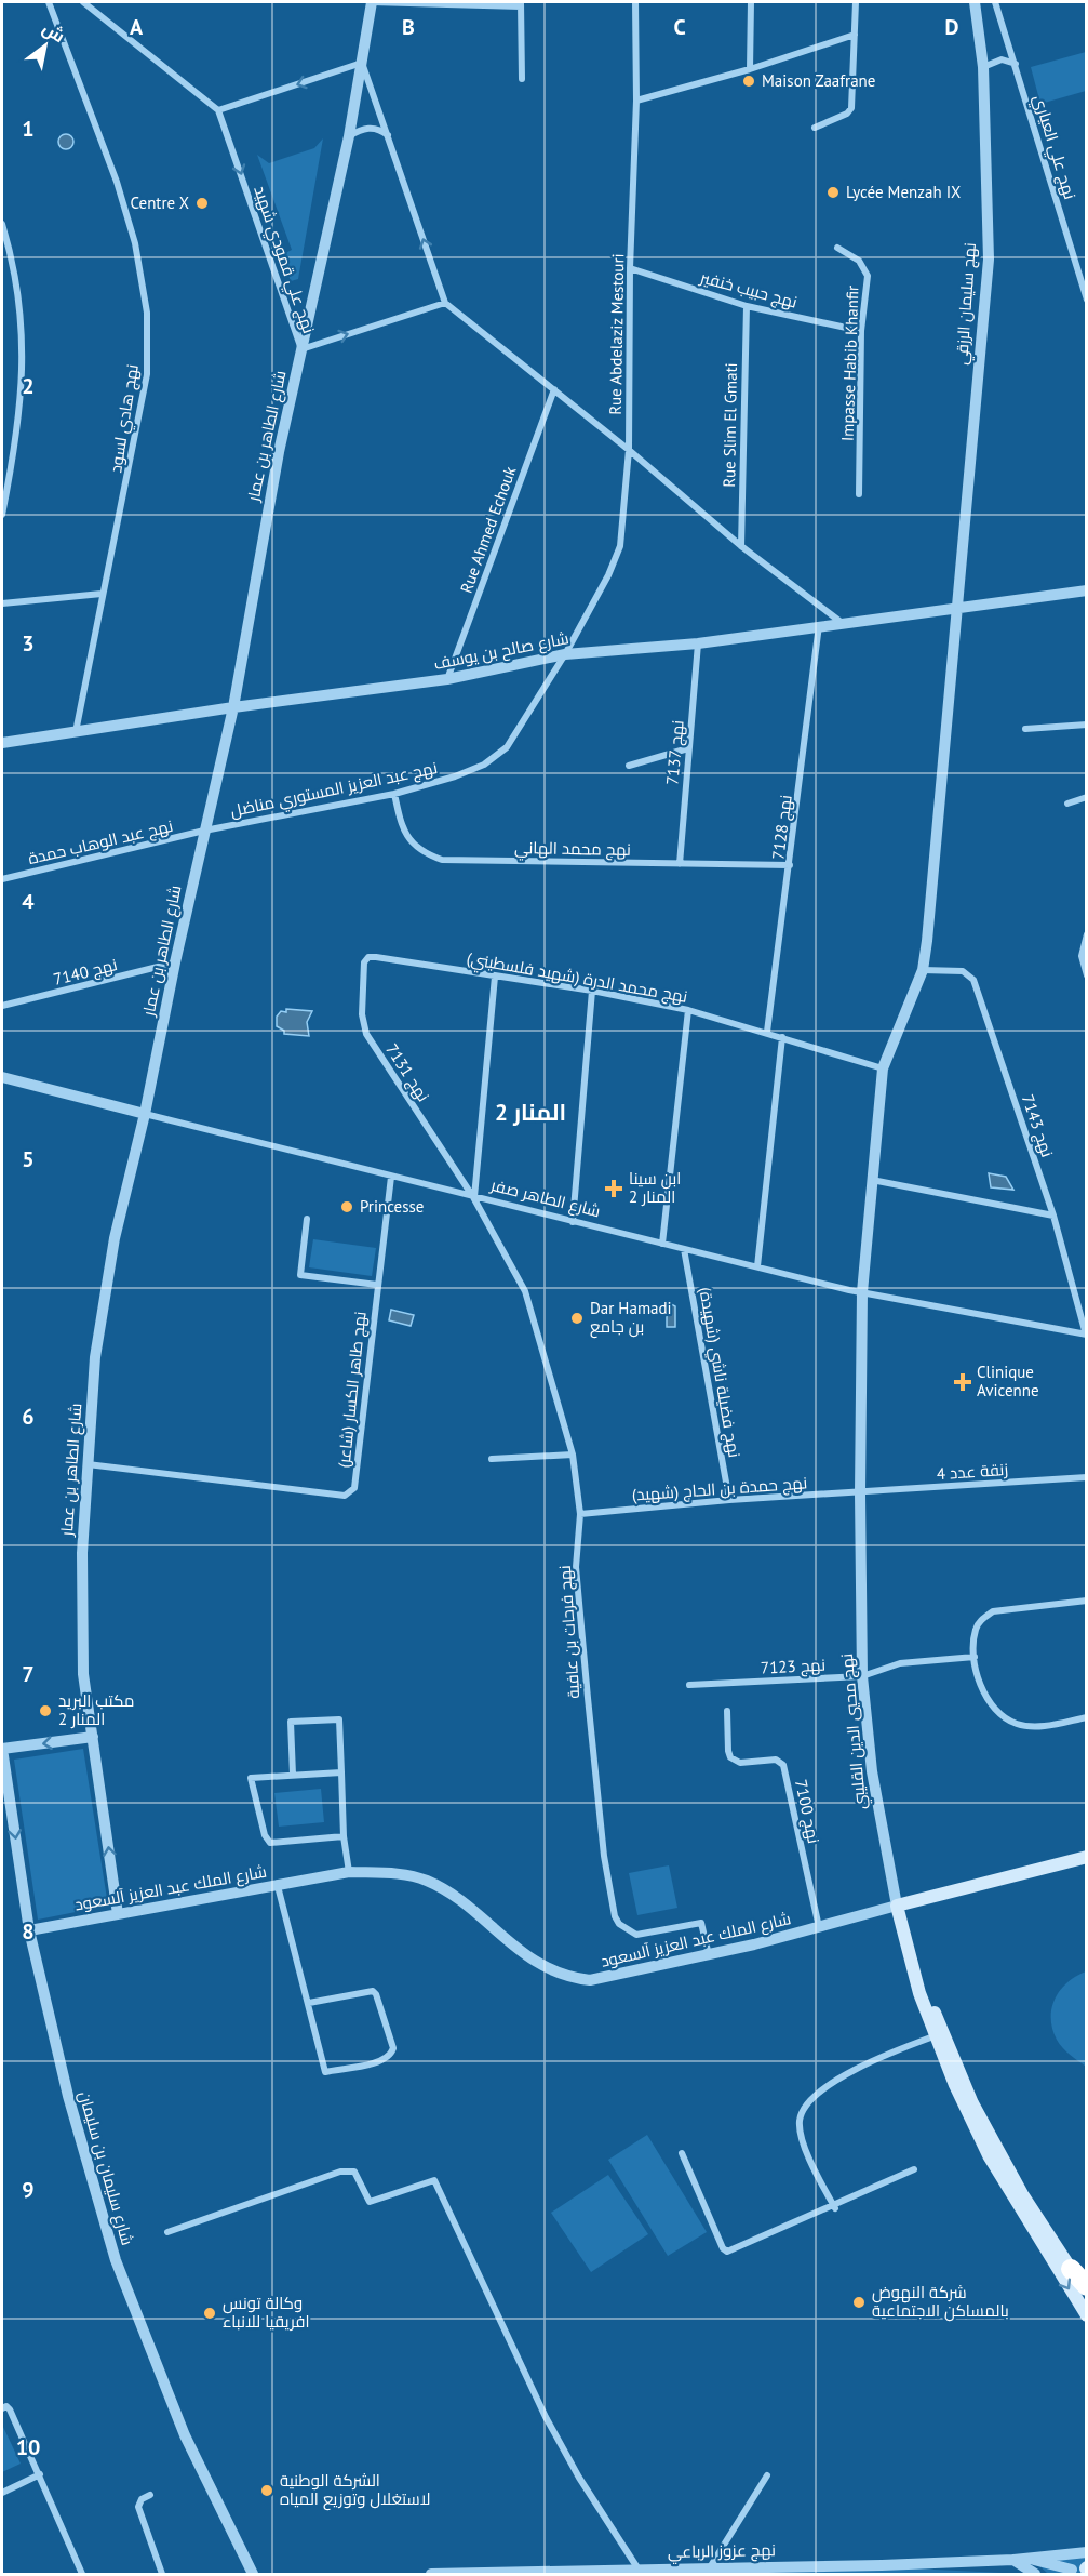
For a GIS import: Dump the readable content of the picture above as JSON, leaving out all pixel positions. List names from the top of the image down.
{
  "streets": {
    "main road": ["نهج محيي الدين القليبي", "شارع الملك عبد العزيز آلسعود"],
    "street": [
      "نهج علي العياري",
      "نهج علي قمودي شهيد",
      "نهج حبيب خنفير",
      "نهج سليمان الرزقي",
      "Rue Abdelaziz Mestouri",
      "Impasse Habib Khanfir",
      "نهج هادي لسود",
      "Rue Slim El Gmati",
      "شارع الطاهر بن عمار",
      "Rue Ahmed Echouk",
      "شارع صالح بن يوسف",
      "نهج 7137",
      "نهج عبد العزيز المستوري مناضل",
      "نهج 7128",
      "نهج عبد الوهاب حمدة",
      "نهج محمد الهاني",
      "نهج 7140",
      "نهج محمد الدرة (شهيد فلسطيني)",
      "نهج 7131",
      "نهج 7143",
      "شارع الطاهر صفر",
      "نهج فضيلة ناشي (شهيدة)",
      "نهج طاهر الكسار (شاعر)",
      "زنقة عدد 4",
      "نهج حمدة بن الحاج (شهيد)",
      "نهج فرحات بن عافية",
      "نهج 7123",
      "نهج 7100",
      "شارع سليمان بن سليمان",
      "نهج عزوز الرباعي"
    ]
  },
  "crossings": [
    ["نهج علي قمودي شهيد", "شارع الطاهر بن عمار"],
    ["نهج حبيب خنفير", "Rue Abdelaziz Mestouri"],
    ["نهج حبيب خنفير", "Impasse Habib Khanfir"],
    ["نهج حبيب خنفير", "Rue Slim El Gmati"],
    ["نهج سليمان الرزقي", "شارع صالح بن يوسف"],
    ["نهج سليمان الرزقي", "نهج محمد الدرة (شهيد فلسطيني)"],
    ["نهج سليمان الرزقي", "نهج 7143"],
    ["نهج سليمان الرزقي", "نهج محيي الدين القليبي"],
    ["Rue Abdelaziz Mestouri", "شارع صالح بن يوسف"],
    ["Rue Abdelaziz Mestouri", "نهج عبد العزيز المستوري مناضل"],
    ["نهج هادي لسود", "شارع صالح بن يوسف"],
    ["شارع الطاهر بن عمار", "شارع صالح بن يوسف"],
    ["شارع الطاهر بن عمار", "نهج عبد العزيز المستوري مناضل"],
    ["شارع الطاهر بن عمار", "نهج عبد الوهاب حمدة"],
    ["شارع الطاهر بن عمار", "نهج 7140"],
    ["شارع الطاهر بن عمار", "شارع الطاهر صفر"],
    ["شارع الطاهر بن عمار", "نهج طاهر الكسار (شاعر)"],
    ["شارع الطاهر بن عمار", "شارع الملك عبد العزيز آلسعود"],
    ["Rue Ahmed Echouk", "شارع صالح بن يوسف"],
    ["شارع صالح بن يوسف", "نهج 7137"],
    ["شارع صالح بن يوسف", "نهج عبد العزيز المستوري مناضل"],
    ["شارع صالح بن يوسف", "نهج 7128"],
    ["نهج 7137", "نهج محمد الهاني"],
    ["نهج عبد العزيز المستوري مناضل", "نهج عبد الوهاب حمدة"],
    ["نهج عبد العزيز المستوري مناضل", "نهج محمد الهاني"],
    ["نهج 7128", "نهج محمد الهاني"],
    ["نهج 7128", "نهج محمد الدرة (شهيد فلسطيني)"],
    ["نهج محمد الدرة (شهيد فلسطيني)", "نهج 7131"],
    ["نهج محمد الدرة (شهيد فلسطيني)", "نهج محيي الدين القليبي"],
    ["نهج 7131", "شارع الطاهر صفر"],
    ["نهج 7131", "نهج فرحات بن عافية"],
    ["نهج 7143", "شارع الطاهر صفر"],
    ["شارع الطاهر صفر", "نهج فضيلة ناشي (شهيدة)"],
    ["شارع الطاهر صفر", "نهج طاهر الكسار (شاعر)"],
    ["شارع الطاهر صفر", "نهج فرحات بن عافية"],
    ["شارع الطاهر صفر", "نهج محيي الدين القليبي"],
    ["نهج فضيلة ناشي (شهيدة)", "نهج حمدة بن الحاج (شهيد)"],
    ["زنقة عدد 4", "نهج حمدة بن الحاج (شهيد)"],
    ["زنقة عدد 4", "نهج محيي الدين القليبي"],
    ["نهج حمدة بن الحاج (شهيد)", "نهج فرحات بن عافية"],
    ["نهج حمدة بن الحاج (شهيد)", "نهج محيي الدين القليبي"],
    ["نهج فرحات بن عافية", "شارع الملك عبد العزيز آلسعود"],
    ["نهج 7123", "نهج محيي الدين القليبي"],
    ["نهج محيي الدين القليبي", "شارع الملك عبد العزيز آلسعود"],
    ["نهج 7100", "شارع الملك عبد العزيز آلسعود"],
    ["شارع الملك عبد العزيز آلسعود", "شارع سليمان بن سليمان"]
  ],
  "districts": ["المنار 2"],
  "places": {
    "other": [
      "Maison Zaafrane",
      "Lycée Menzah IX",
      "Centre X",
      "Princesse",
      "Dar Hamadi بن جامع",
      "مكتب البريد المنار 2",
      "شركة النهوض بالمساكن الاجتماعية",
      "وكالة تونس افريقيا للانباء",
      "الشركة الوطنية لاستغلال وتوزيع المياه"
    ],
    "health": ["ابن سينا المنار 2", "Clinique Avicenne"]
  },
  "north": "top right",
  "grid": {
    "columns": [
      "A",
      "B",
      "C",
      "D"
    ],
    "rows": [
      "1",
      "2",
      "3",
      "4",
      "5",
      "6",
      "7",
      "8",
      "9",
      "10"
    ]
  }
}
